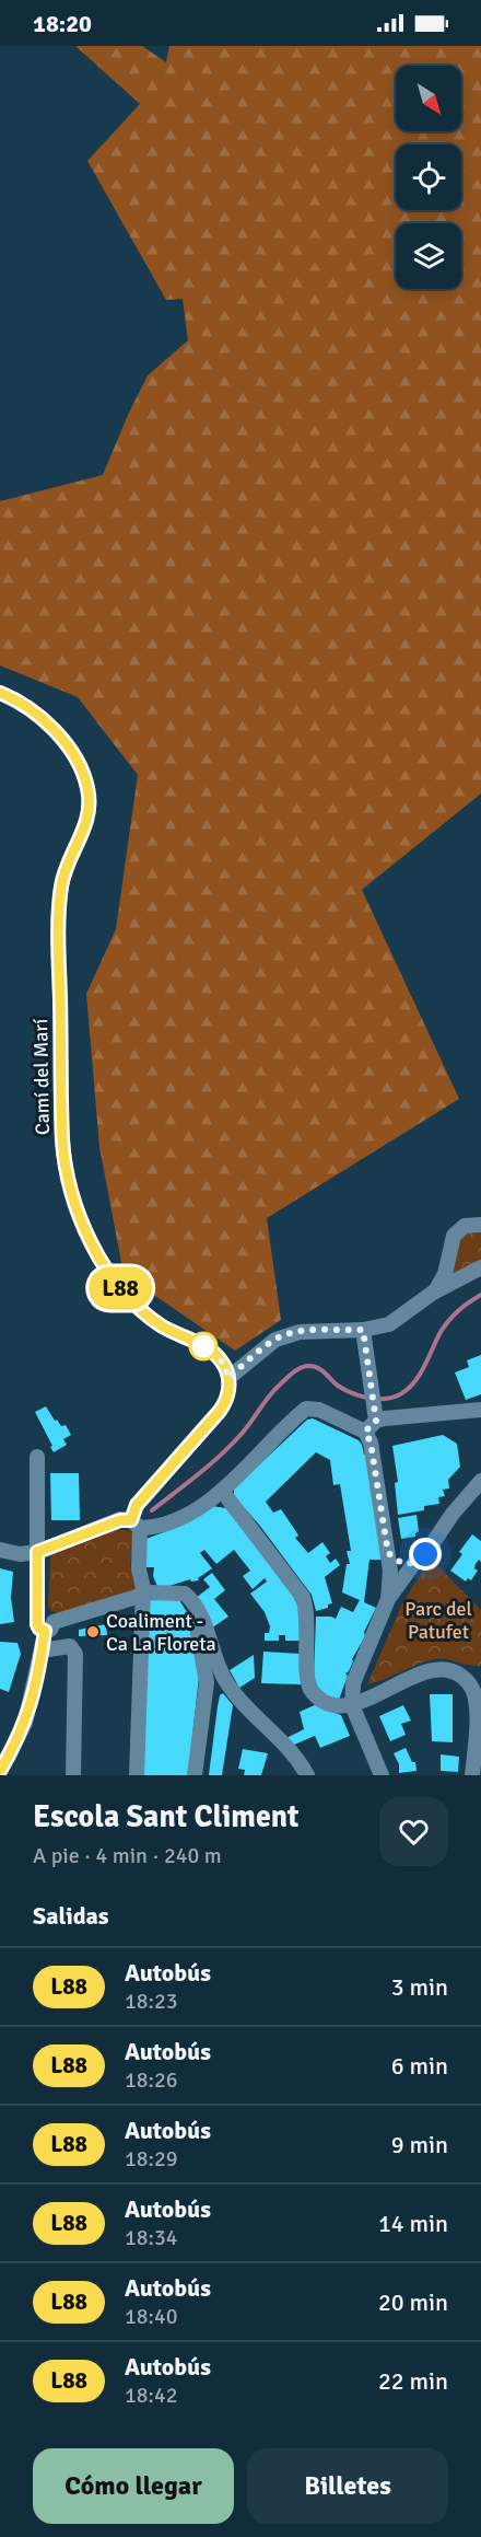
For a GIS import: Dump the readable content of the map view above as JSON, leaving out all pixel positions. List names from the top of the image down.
{
  "streets": {
    "street": ["Camí del Marí"]
  },
  "parks": ["Parc del Patufet"],
  "places": ["Coaliment - Ca La Floreta"],
  "lines": ["bus line L88"],
  "north": "bottom right",
  "page": {
    "status": "18:20",
    "on_map": "L88",
    "heading": [
      ["Escola Sant Climent", "A pie · 4 min · 240 m"],
      "Salidas"
    ],
    "list": [
      {
        "mark": "L88",
        "name": "Autobús",
        "note": "18:23",
        "value": "3 min"
      },
      {
        "mark": "L88",
        "name": "Autobús",
        "note": "18:26",
        "value": "6 min"
      },
      {
        "mark": "L88",
        "name": "Autobús",
        "note": "18:29",
        "value": "9 min"
      },
      {
        "mark": "L88",
        "name": "Autobús",
        "note": "18:34",
        "value": "14 min"
      },
      {
        "mark": "L88",
        "name": "Autobús",
        "note": "18:40",
        "value": "20 min"
      },
      {
        "mark": "L88",
        "name": "Autobús",
        "note": "18:42",
        "value": "22 min"
      }
    ],
    "buttons": ["Cómo llegar", "Billetes"]
  }
}
